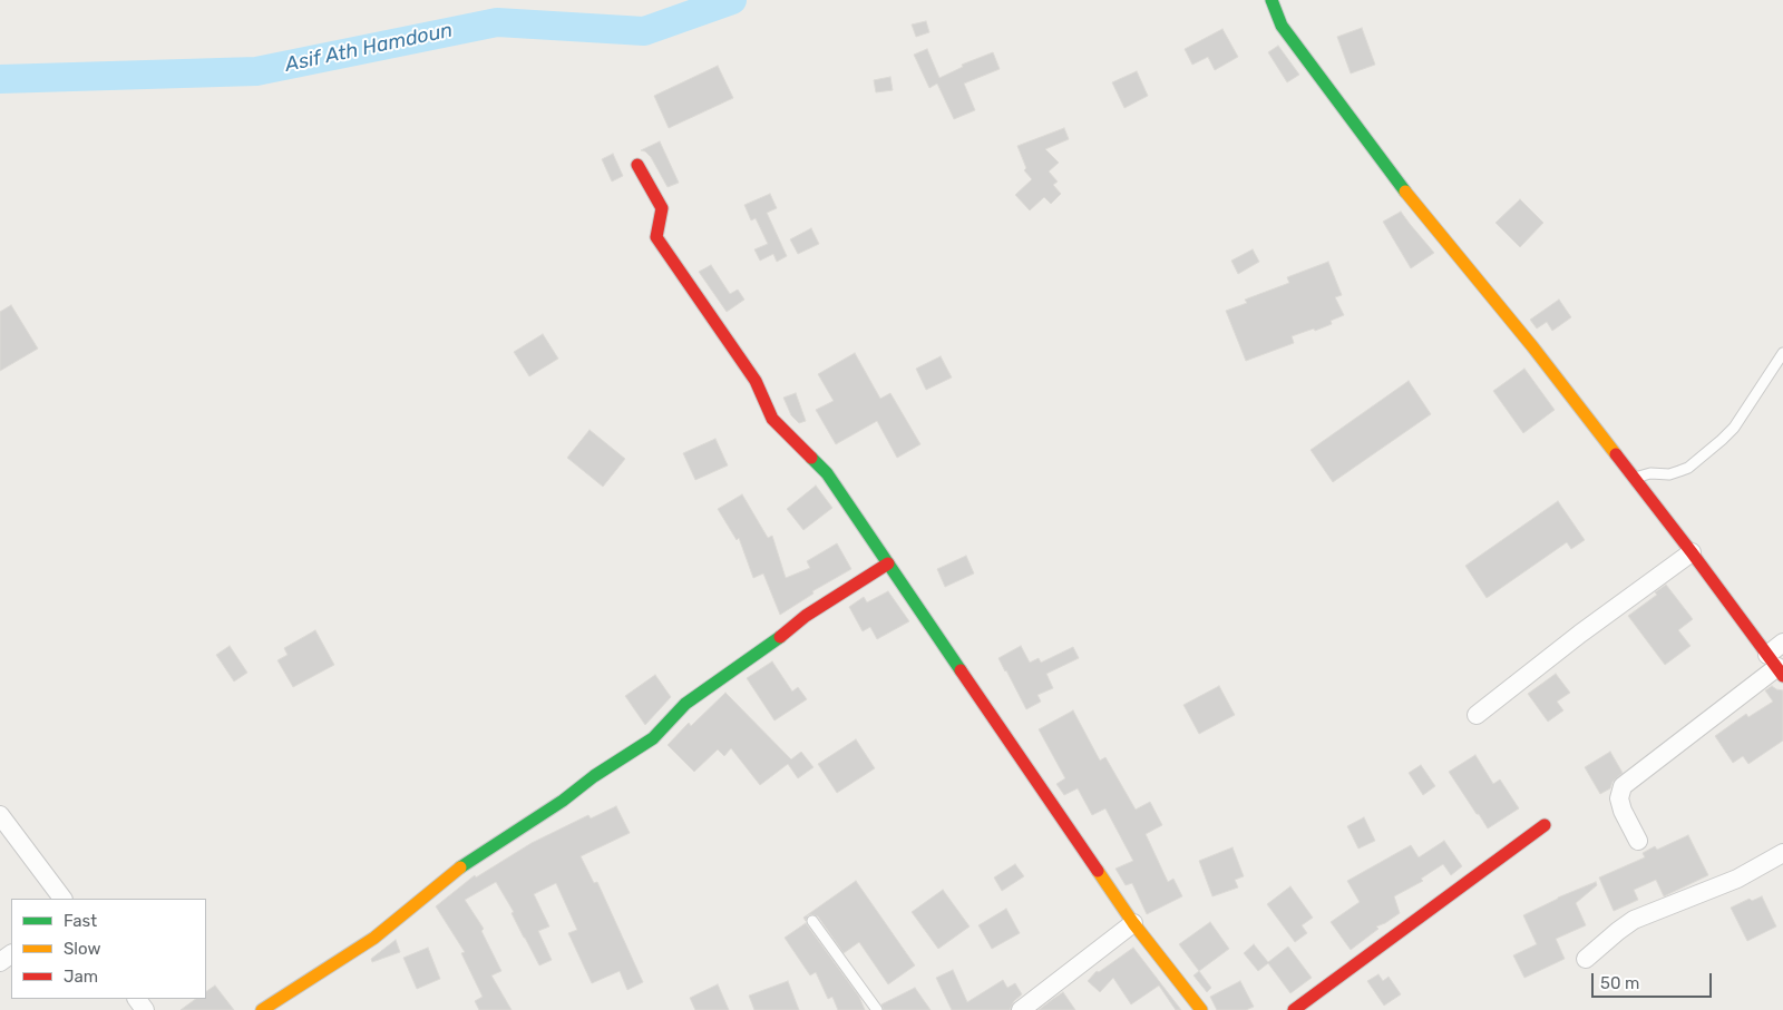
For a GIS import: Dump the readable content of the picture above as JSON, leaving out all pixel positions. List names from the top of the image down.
{
  "water": ["Asif Ath Hamdoun"],
  "legend": ["Fast", "Slow", "Jam"],
  "scale_bar": "50 m"
}
